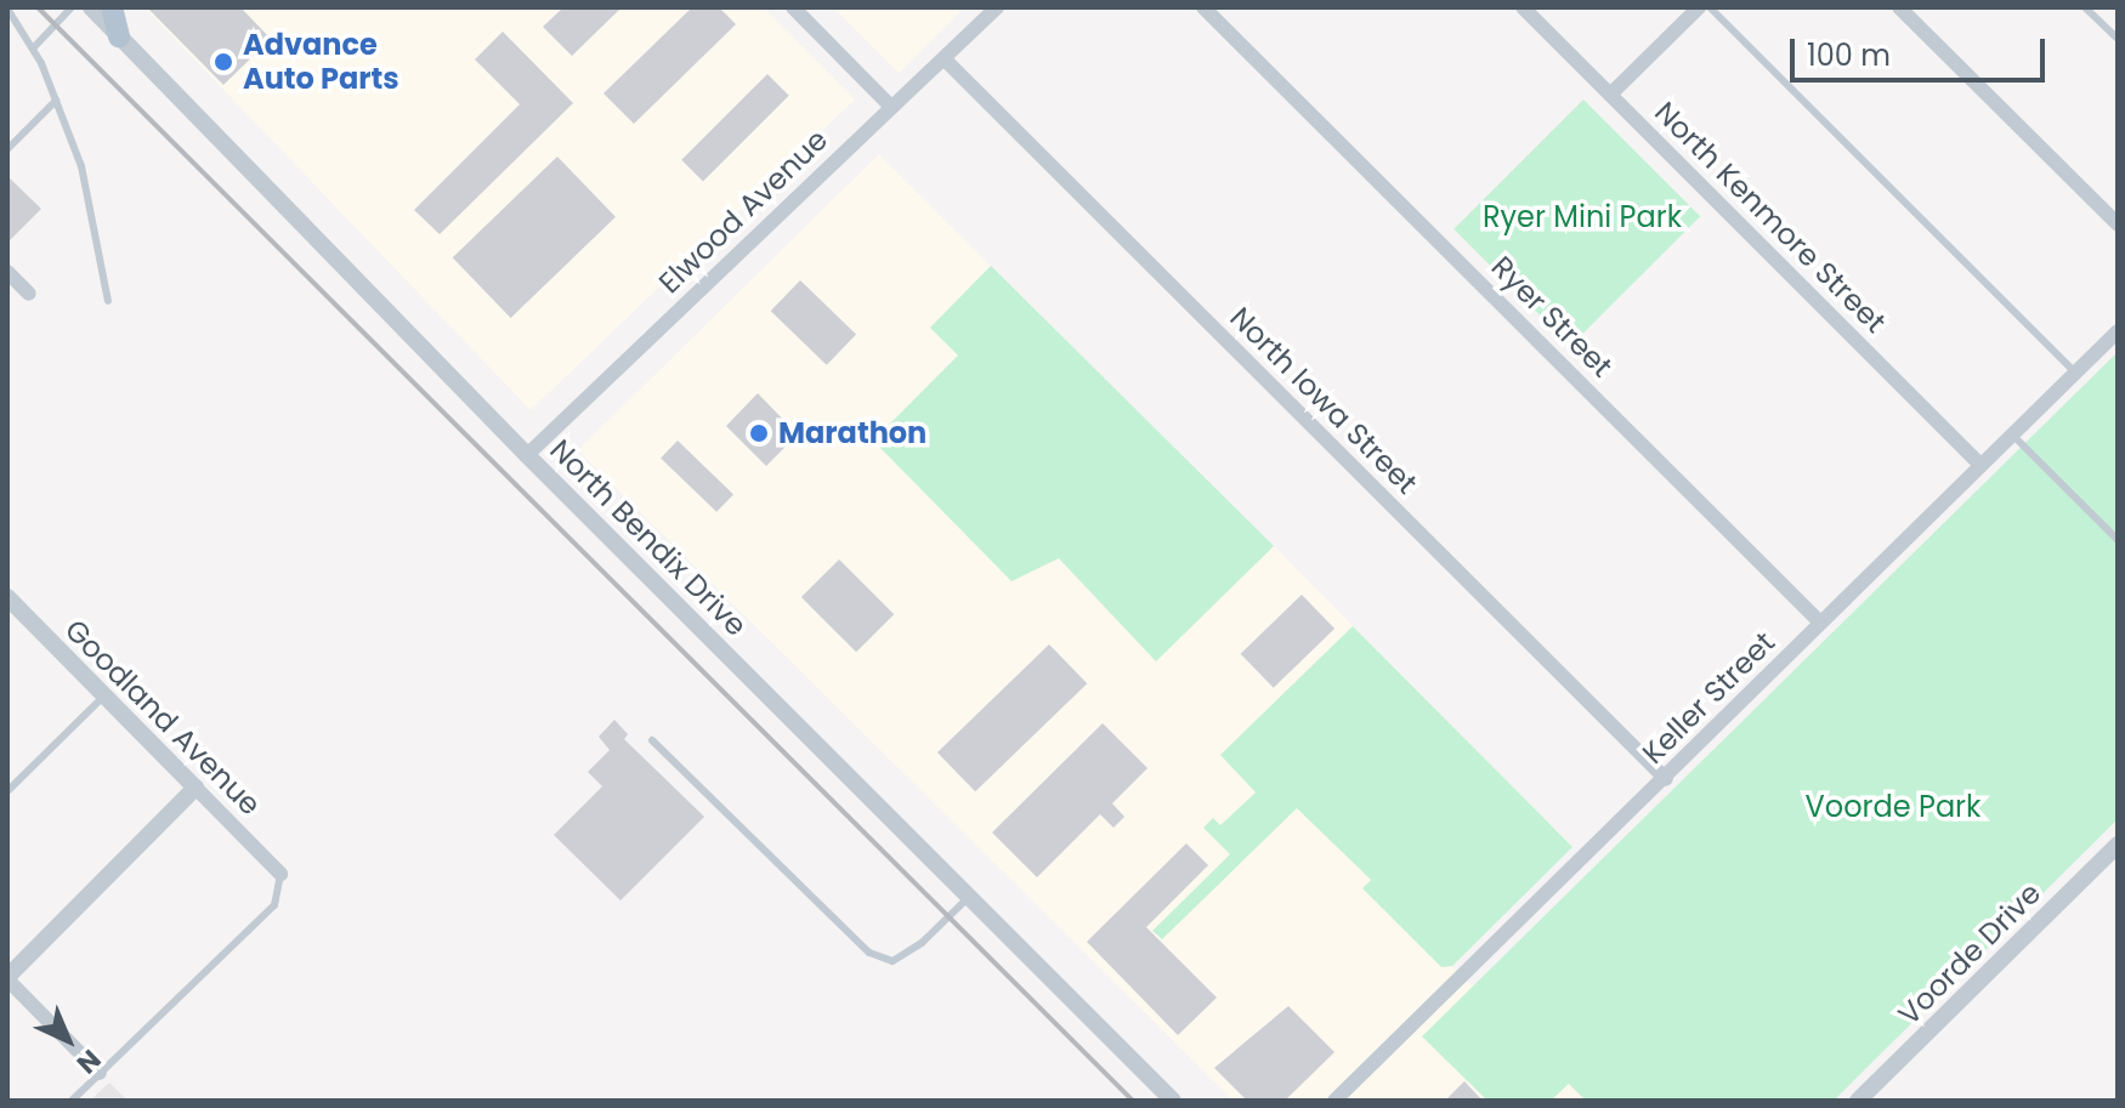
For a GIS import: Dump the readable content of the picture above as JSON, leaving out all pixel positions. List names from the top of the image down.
{
  "streets": {
    "street": [
      "Elwood Avenue",
      "North Kenmore Street",
      "Ryer Street",
      "North Iowa Street",
      "North Bendix Drive",
      "Keller Street",
      "Goodland Avenue",
      "Voorde Drive"
    ]
  },
  "crossings": [
    ["Elwood Avenue", "North Iowa Street"],
    ["Elwood Avenue", "North Bendix Drive"],
    ["North Kenmore Street", "Keller Street"],
    ["Ryer Street", "Keller Street"],
    ["North Iowa Street", "Keller Street"]
  ],
  "parks": ["Ryer Mini Park", "Voorde Park"],
  "places": ["Advance Auto Parts", "Marathon"],
  "scale_bar": "100 m",
  "north": "bottom right"
}
